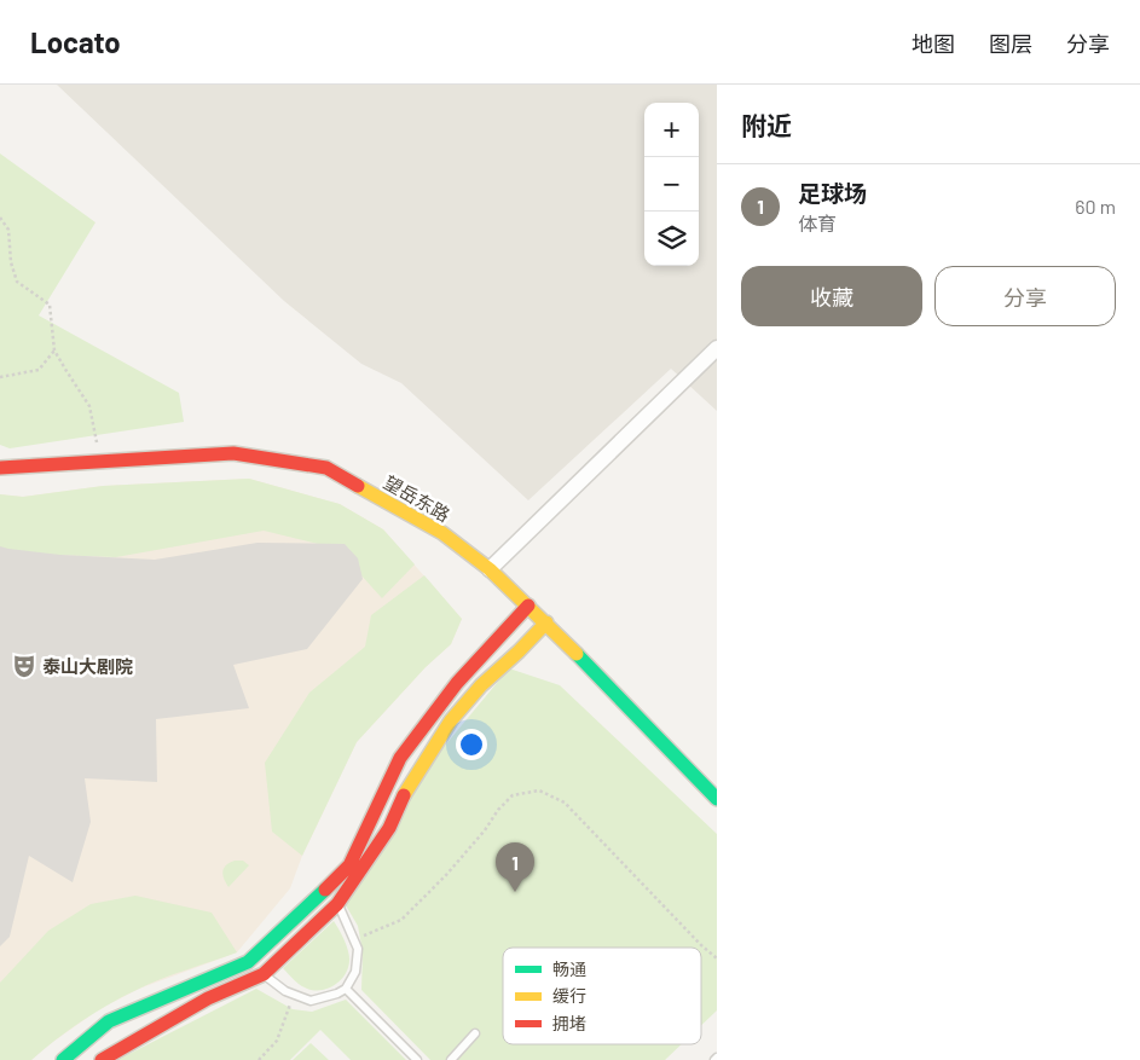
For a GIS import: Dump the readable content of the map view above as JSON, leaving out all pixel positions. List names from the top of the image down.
{
  "streets": {
    "street": ["望岳东路"]
  },
  "places": {
    "theatre": ["泰山大剧院"]
  },
  "legend": ["畅通", "缓行", "拥堵"],
  "page": {
    "header": "Locato",
    "nav": ["地图", "图层", "分享"],
    "heading": "附近",
    "map_buttons": ["+", "−"],
    "list": [
      {
        "mark": "1",
        "name": "足球场",
        "note": "体育",
        "value": "60 m"
      }
    ],
    "buttons": ["收藏", "分享"],
    "pins": "1"
  }
}
